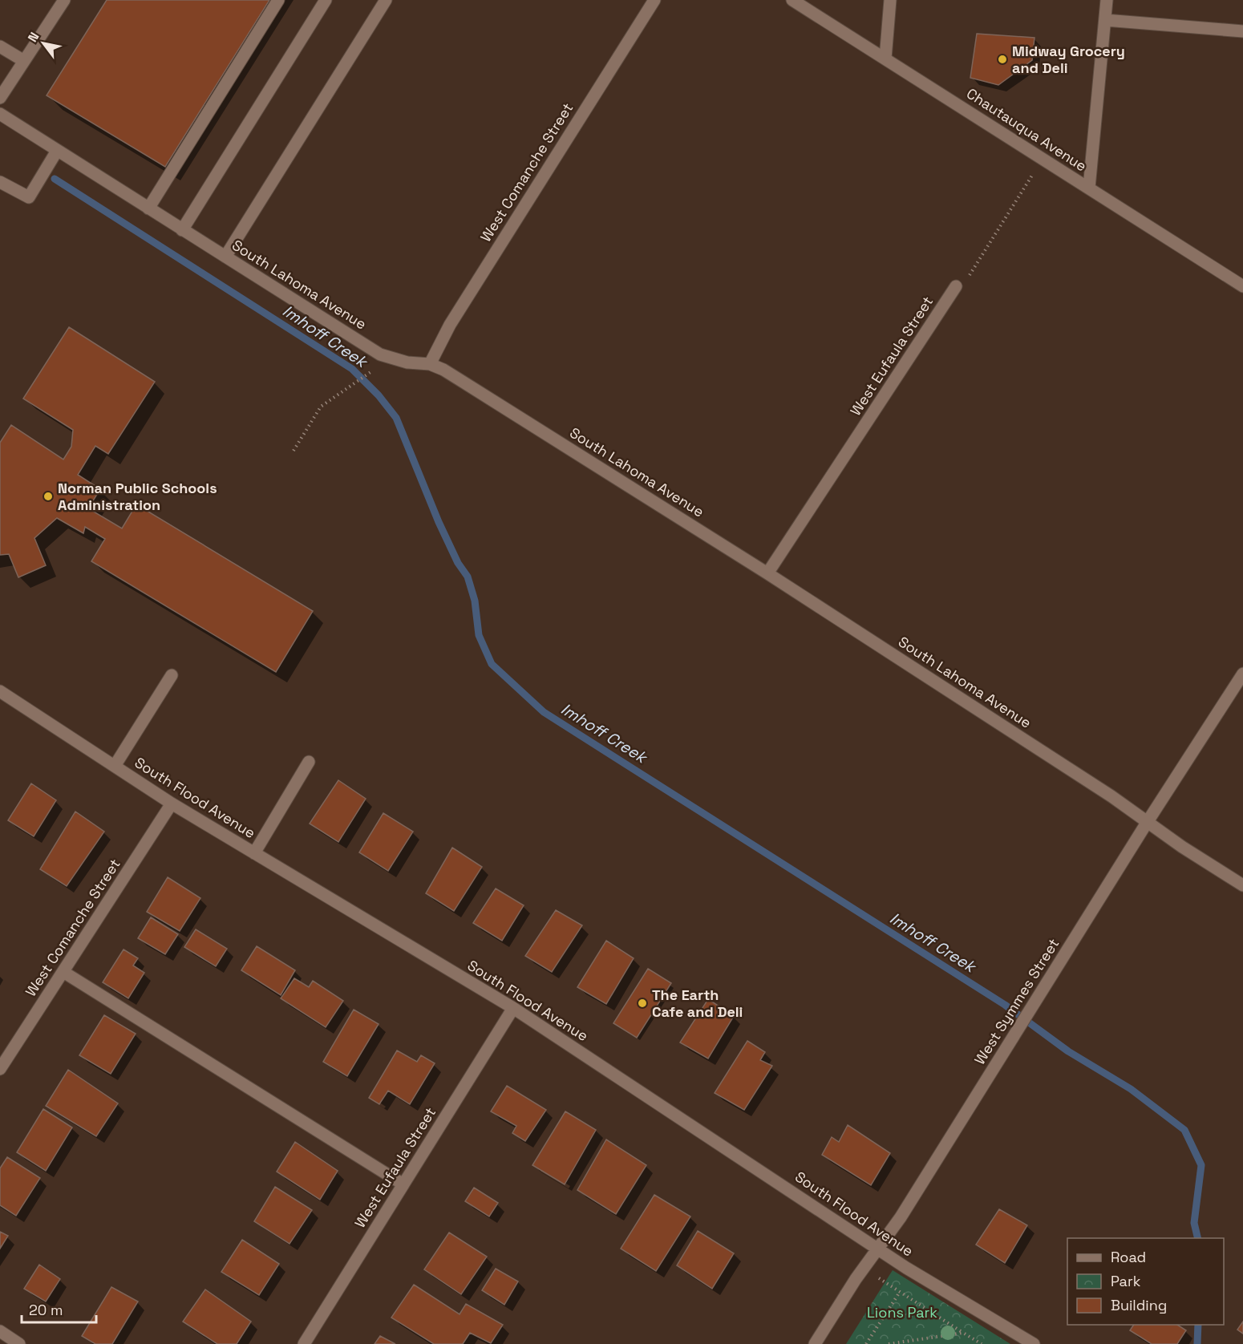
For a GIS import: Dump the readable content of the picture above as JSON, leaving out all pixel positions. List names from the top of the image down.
{
  "streets": {
    "street": [
      "Chautauqua Avenue",
      "West Comanche Street",
      "South Lahoma Avenue",
      "West Eufaula Street",
      "South Flood Avenue",
      "West Symmes Street"
    ]
  },
  "crossings": [
    ["West Comanche Street", "South Lahoma Avenue"],
    ["West Comanche Street", "South Flood Avenue"],
    ["South Lahoma Avenue", "West Eufaula Street"],
    ["South Lahoma Avenue", "West Symmes Street"],
    ["West Eufaula Street", "South Flood Avenue"],
    ["South Flood Avenue", "West Symmes Street"]
  ],
  "water": ["Imhoff Creek"],
  "parks": ["Lions Park"],
  "places": ["Midway Grocery and Deli", "Norman Public Schools Administration", "The Earth Cafe and Deli"],
  "legend": ["Road", "Park", "Building"],
  "scale_bar": "20 m",
  "north": "top left"
}
